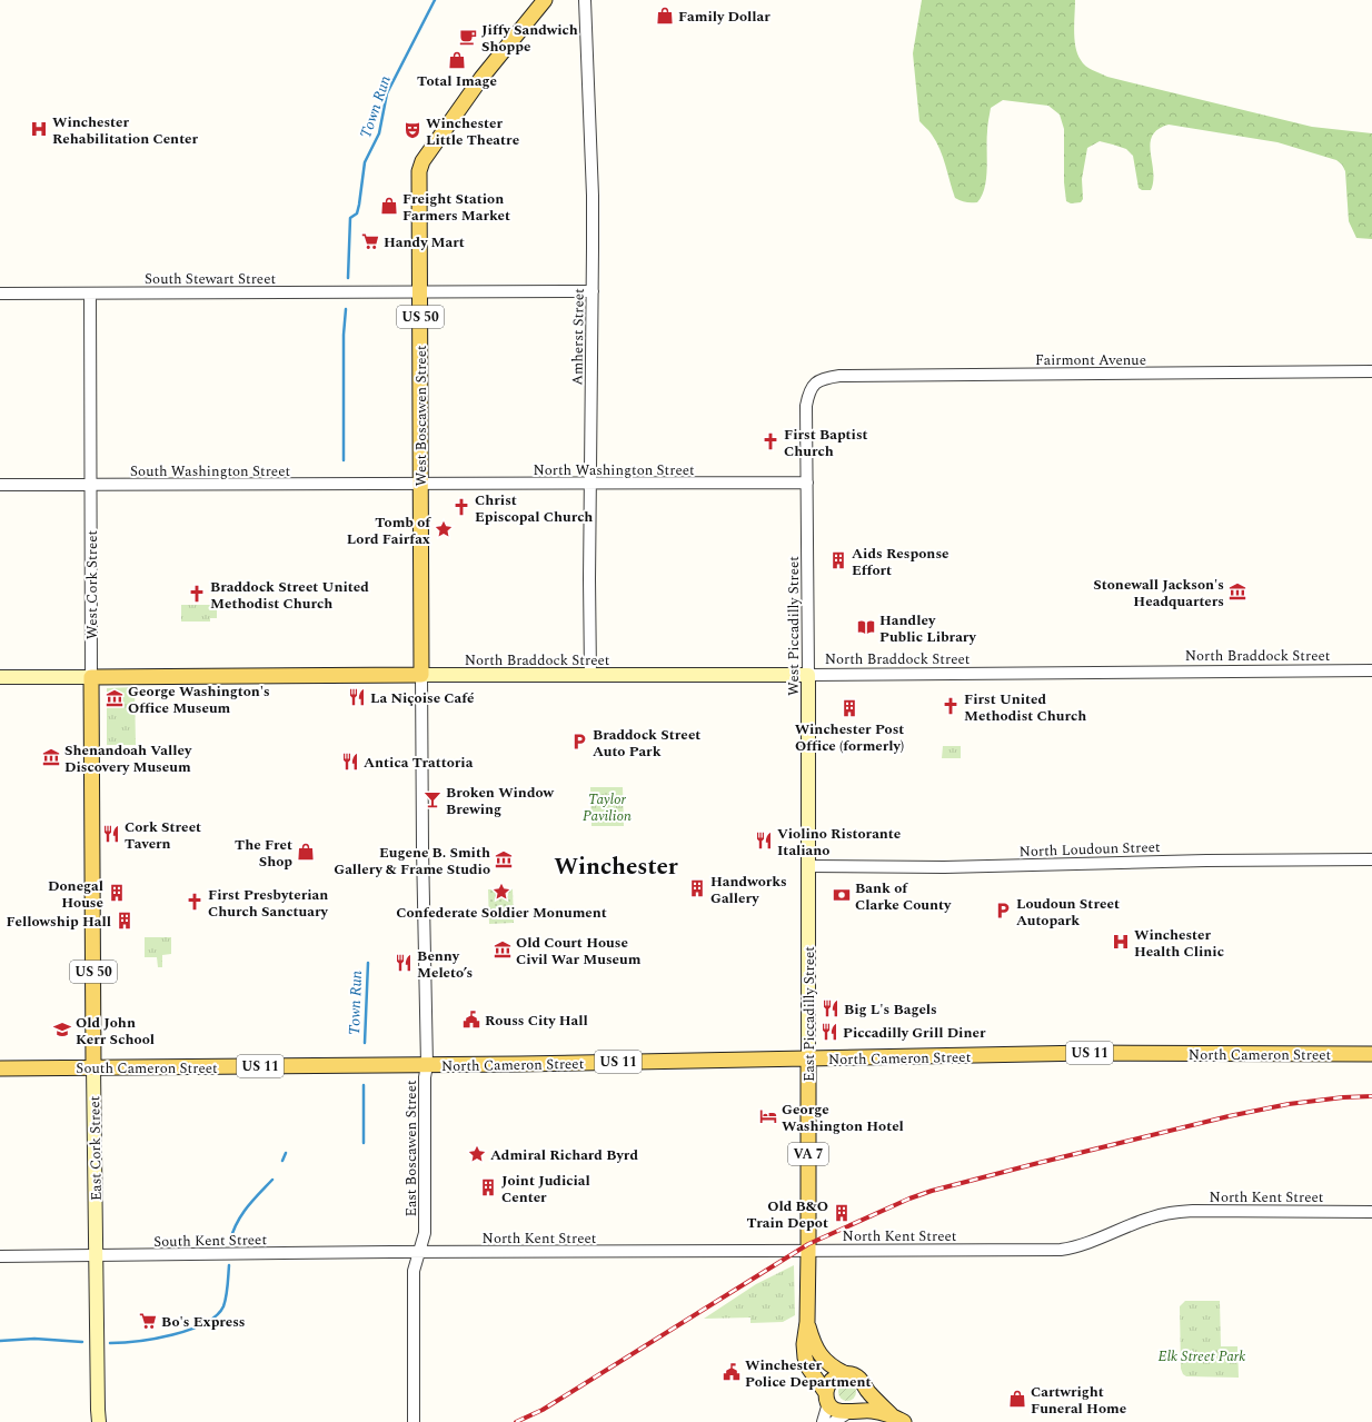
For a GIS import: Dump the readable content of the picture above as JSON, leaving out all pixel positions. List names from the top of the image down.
{
  "streets": {
    "main road": [
      "US 50",
      "West Boscawen Street",
      "West Cork Street",
      "West Piccadilly Street",
      "North Braddock Street",
      "East Piccadilly Street",
      "US 11",
      "North Cameron Street",
      "South Cameron Street",
      "East Cork Street",
      "VA 7"
    ],
    "street": [
      "South Stewart Street",
      "Amherst Street",
      "Fairmont Avenue",
      "North Washington Street",
      "South Washington Street",
      "North Loudoun Street",
      "East Boscawen Street",
      "North Kent Street",
      "South Kent Street"
    ]
  },
  "crossings": [
    ["South Stewart Street", "Amherst Street"],
    ["South Stewart Street", "West Boscawen Street"],
    ["South Stewart Street", "West Cork Street"],
    ["Amherst Street", "North Washington Street"],
    ["Amherst Street", "North Braddock Street"],
    ["Fairmont Avenue", "West Piccadilly Street"],
    ["West Boscawen Street", "North Washington Street"],
    ["West Boscawen Street", "South Washington Street"],
    ["West Boscawen Street", "North Braddock Street"],
    ["West Boscawen Street", "East Boscawen Street"],
    ["North Washington Street", "South Washington Street"],
    ["North Washington Street", "West Piccadilly Street"],
    ["South Washington Street", "West Cork Street"],
    ["West Cork Street", "East Cork Street"],
    ["West Piccadilly Street", "North Braddock Street"],
    ["West Piccadilly Street", "North Loudoun Street"],
    ["West Piccadilly Street", "East Piccadilly Street"],
    ["North Loudoun Street", "East Piccadilly Street"],
    ["East Piccadilly Street", "North Cameron Street"],
    ["East Piccadilly Street", "VA 7"],
    ["East Piccadilly Street", "North Kent Street"],
    ["North Cameron Street", "South Cameron Street"],
    ["North Cameron Street", "East Boscawen Street"],
    ["South Cameron Street", "East Cork Street"],
    ["South Cameron Street", "East Boscawen Street"],
    ["East Cork Street", "South Kent Street"],
    ["East Boscawen Street", "North Kent Street"],
    ["East Boscawen Street", "South Kent Street"],
    ["North Kent Street", "South Kent Street"]
  ],
  "districts": ["Winchester"],
  "water": ["Town Run"],
  "parks": ["Taylor Pavilion", "Elk Street Park"],
  "places": {
    "shop": [
      "Family Dollar",
      "Total Image",
      "Freight Station Farmers Market",
      "The Fret Shop",
      "Cartwright Funeral Home"
    ],
    "cafe": ["Jiffy Sandwich Shoppe"],
    "hospital": ["Winchester Rehabilitation Center", "Winchester Health Clinic"],
    "theatre": ["Winchester Little Theatre"],
    "supermarket": ["Handy Mart", "Bo's Express"],
    "church": [
      "First Baptist Church",
      "Christ Episcopal Church",
      "Braddock Street United Methodist Church",
      "First United Methodist Church",
      "First Presbyterian Church Sanctuary"
    ],
    "place": ["Tomb of Lord Fairfax", "Confederate Soldier Monument", "Admiral Richard Byrd"],
    "building": [
      "Aids Response Effort",
      "Winchester Post Office (formerly)",
      "Handworks Gallery",
      "Donegal House",
      "Fellowship Hall",
      "Joint Judicial Center",
      "Old B&O Train Depot"
    ],
    "museum": [
      "Stonewall Jackson's Headquarters",
      "George Washington's Office Museum",
      "Shenandoah Valley Discovery Museum",
      "Eugene B. Smith Gallery & Frame Studio",
      "Old Court House Civil War Museum"
    ],
    "library": ["Handley Public Library"],
    "restaurant": [
      "La Niçoise Café",
      "Antica Trattoria",
      "Cork Street Tavern",
      "Violino Ristorante Italiano",
      "Benny Meleto’s",
      "Big L's Bagels",
      "Piccadilly Grill Diner"
    ],
    "parking": ["Braddock Street Auto Park", "Loudoun Street Autopark"],
    "bar": ["Broken Window Brewing"],
    "bank": ["Bank of Clarke County"],
    "public building": ["Rouss City Hall", "Winchester Police Department"],
    "school or university": ["Old John Kerr School"],
    "hotel": ["George Washington Hotel"]
  }
}
